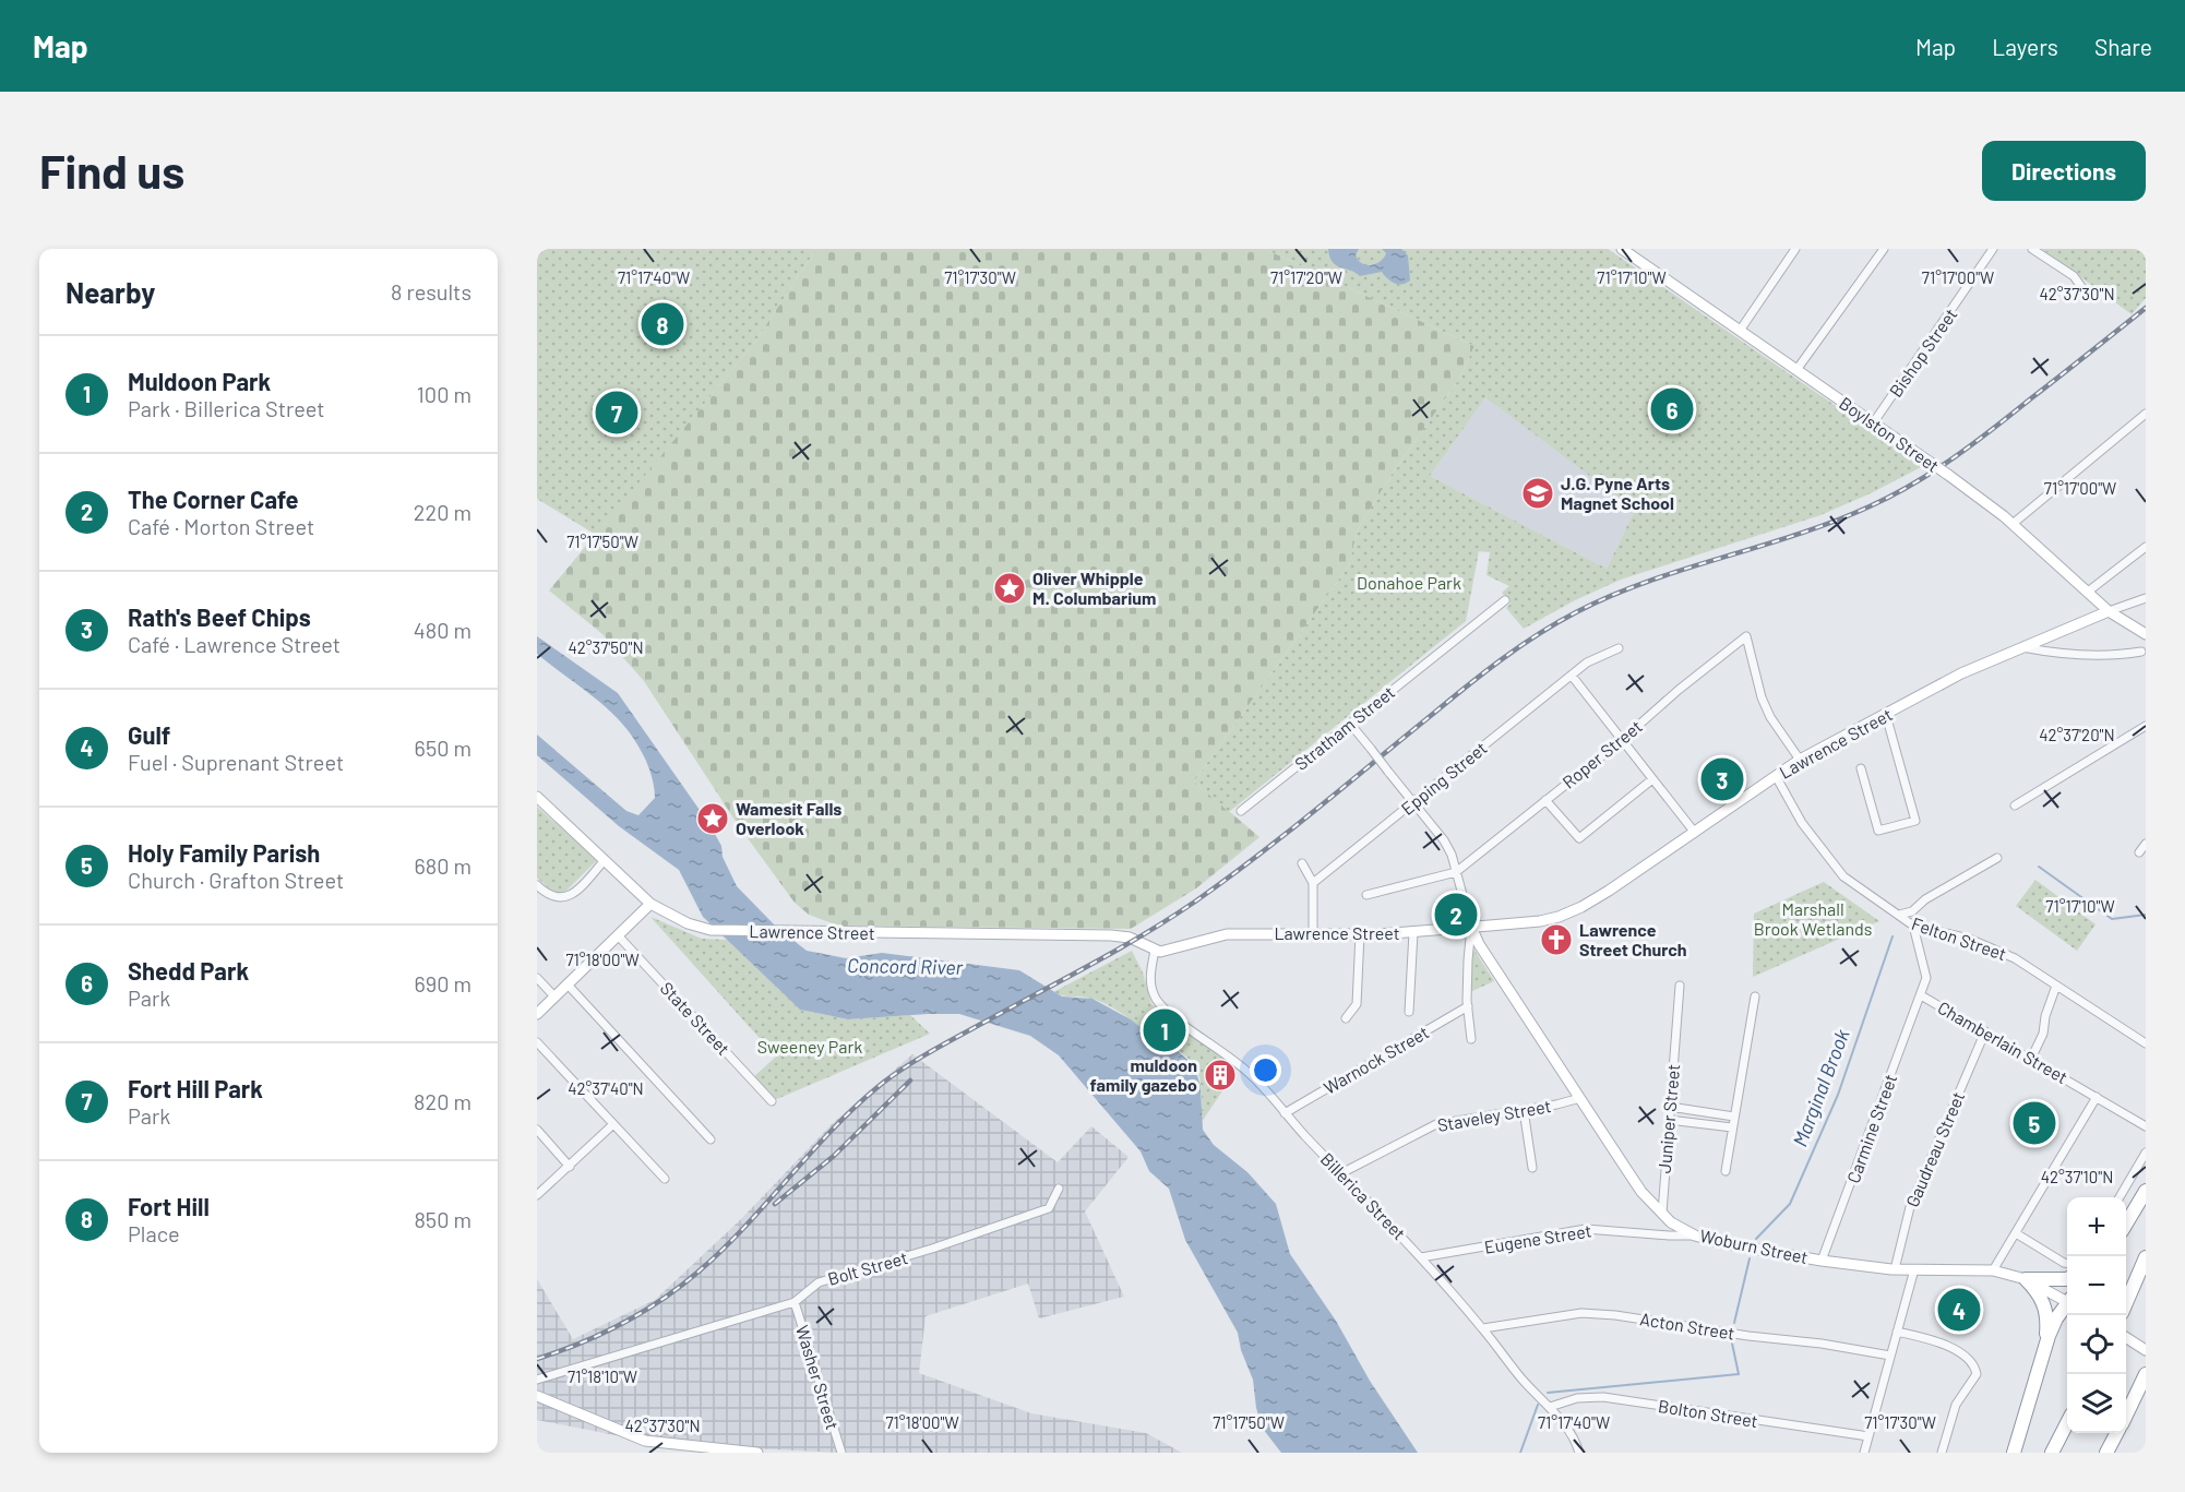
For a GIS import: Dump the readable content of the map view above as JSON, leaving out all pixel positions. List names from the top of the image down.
{
  "streets": {
    "main road": ["Boylston Street", "Lawrence Street", "Woburn Street"],
    "street": [
      "Bishop Street",
      "Stratham Street",
      "Roper Street",
      "Epping Street",
      "Felton Street",
      "State Street",
      "Chamberlain Street",
      "Warnock Street",
      "Staveley Street",
      "Juniper Street",
      "Carmine Street",
      "Gaudreau Street",
      "Billerica Street",
      "Eugene Street",
      "Bolt Street",
      "Acton Street",
      "Washer Street",
      "Bolton Street"
    ]
  },
  "crossings": [
    ["Bishop Street", "Boylston Street"],
    ["Boylston Street", "Lawrence Street"],
    ["Lawrence Street", "Roper Street"],
    ["Lawrence Street", "Felton Street"],
    ["Lawrence Street", "Billerica Street"],
    ["Lawrence Street", "Woburn Street"],
    ["Felton Street", "Chamberlain Street"],
    ["Chamberlain Street", "Carmine Street"],
    ["Chamberlain Street", "Gaudreau Street"],
    ["Warnock Street", "Billerica Street"],
    ["Staveley Street", "Billerica Street"],
    ["Staveley Street", "Woburn Street"],
    ["Juniper Street", "Woburn Street"],
    ["Carmine Street", "Woburn Street"],
    ["Gaudreau Street", "Woburn Street"],
    ["Billerica Street", "Eugene Street"],
    ["Billerica Street", "Acton Street"],
    ["Billerica Street", "Bolton Street"],
    ["Eugene Street", "Woburn Street"],
    ["Bolt Street", "Washer Street"]
  ],
  "water": ["Concord River", "Marginal Brook"],
  "parks": ["Donahoe Park", "Marshall Brook Wetlands", "Sweeney Park"],
  "places": {
    "school or university": ["J.G. Pyne Arts Magnet School"],
    "place": ["Oliver Whipple M. Columbarium", "Wamesit Falls Overlook"],
    "church": ["Lawrence Street Church"],
    "building": ["muldoon family gazebo"]
  },
  "page": {
    "header": "Map",
    "nav": ["Map", "Layers", "Share"],
    "buttons": "Directions",
    "title": "Find us",
    "heading": ["Nearby", "8 results"],
    "pins": [
      "8",
      "6",
      "7",
      "3",
      "2",
      "1",
      "5",
      "4"
    ],
    "list": [
      {
        "mark": "1",
        "name": "Muldoon Park",
        "note": "Park · Billerica Street",
        "value": "100 m"
      },
      {
        "mark": "2",
        "name": "The Corner Cafe",
        "note": "Café · Morton Street",
        "value": "220 m"
      },
      {
        "mark": "3",
        "name": "Rath's Beef Chips",
        "note": "Café · Lawrence Street",
        "value": "480 m"
      },
      {
        "mark": "4",
        "name": "Gulf",
        "note": "Fuel · Suprenant Street",
        "value": "650 m"
      },
      {
        "mark": "5",
        "name": "Holy Family Parish",
        "note": "Church · Grafton Street",
        "value": "680 m"
      },
      {
        "mark": "6",
        "name": "Shedd Park",
        "note": "Park",
        "value": "690 m"
      },
      {
        "mark": "7",
        "name": "Fort Hill Park",
        "note": "Park",
        "value": "820 m"
      },
      {
        "mark": "8",
        "name": "Fort Hill",
        "note": "Place",
        "value": "850 m"
      }
    ],
    "map_buttons": ["+", "−"]
  },
  "coordinates": [
    "71°17'30\"W",
    "71°17'40\"W",
    "71°17'20\"W",
    "71°17'10\"W",
    "71°17'00\"W",
    "42°37'30\"N",
    "71°17'50\"W",
    "42°37'50\"N",
    "42°37'20\"N",
    "71°18'00\"W",
    "42°37'40\"N",
    "42°37'10\"N",
    "71°18'10\"W"
  ]
}
